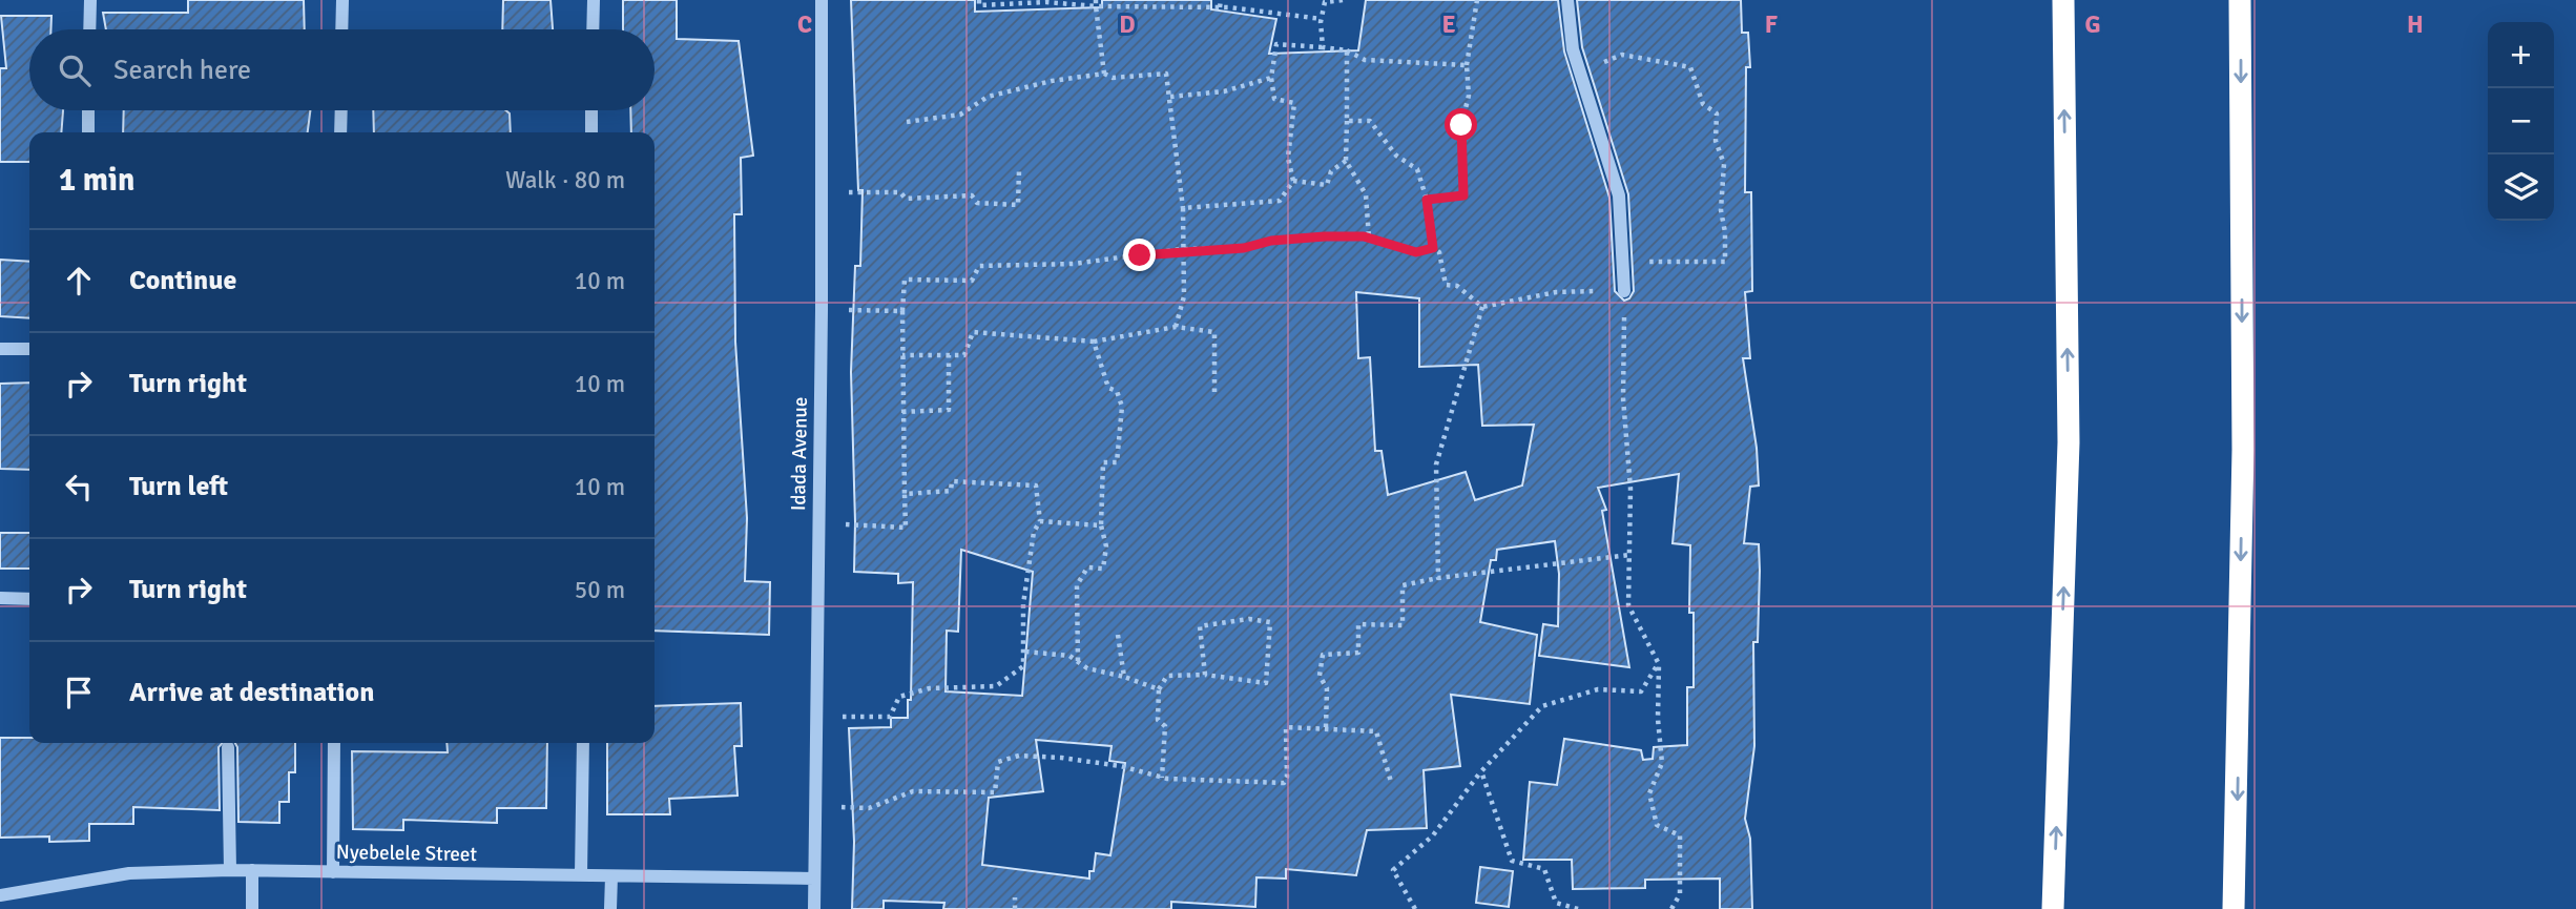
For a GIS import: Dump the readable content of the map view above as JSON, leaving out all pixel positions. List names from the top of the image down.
{
  "streets": {
    "street": ["Idada Avenue", "Nyebelele Street"]
  },
  "crossings": [
    ["Idada Avenue", "Nyebelele Street"]
  ],
  "page": {
    "map_buttons": ["+", "−"],
    "search": "Search here",
    "heading": ["1 min", "Walk · 80 m"],
    "list": [
      ["Continue", "10 m"],
      ["Turn right", "10 m"],
      ["Turn left", "10 m"],
      ["Turn right", "50 m"],
      "Arrive at destination"
    ]
  },
  "grid": {
    "columns": [
      "C",
      "D",
      "E",
      "F",
      "G",
      "H"
    ]
  }
}
